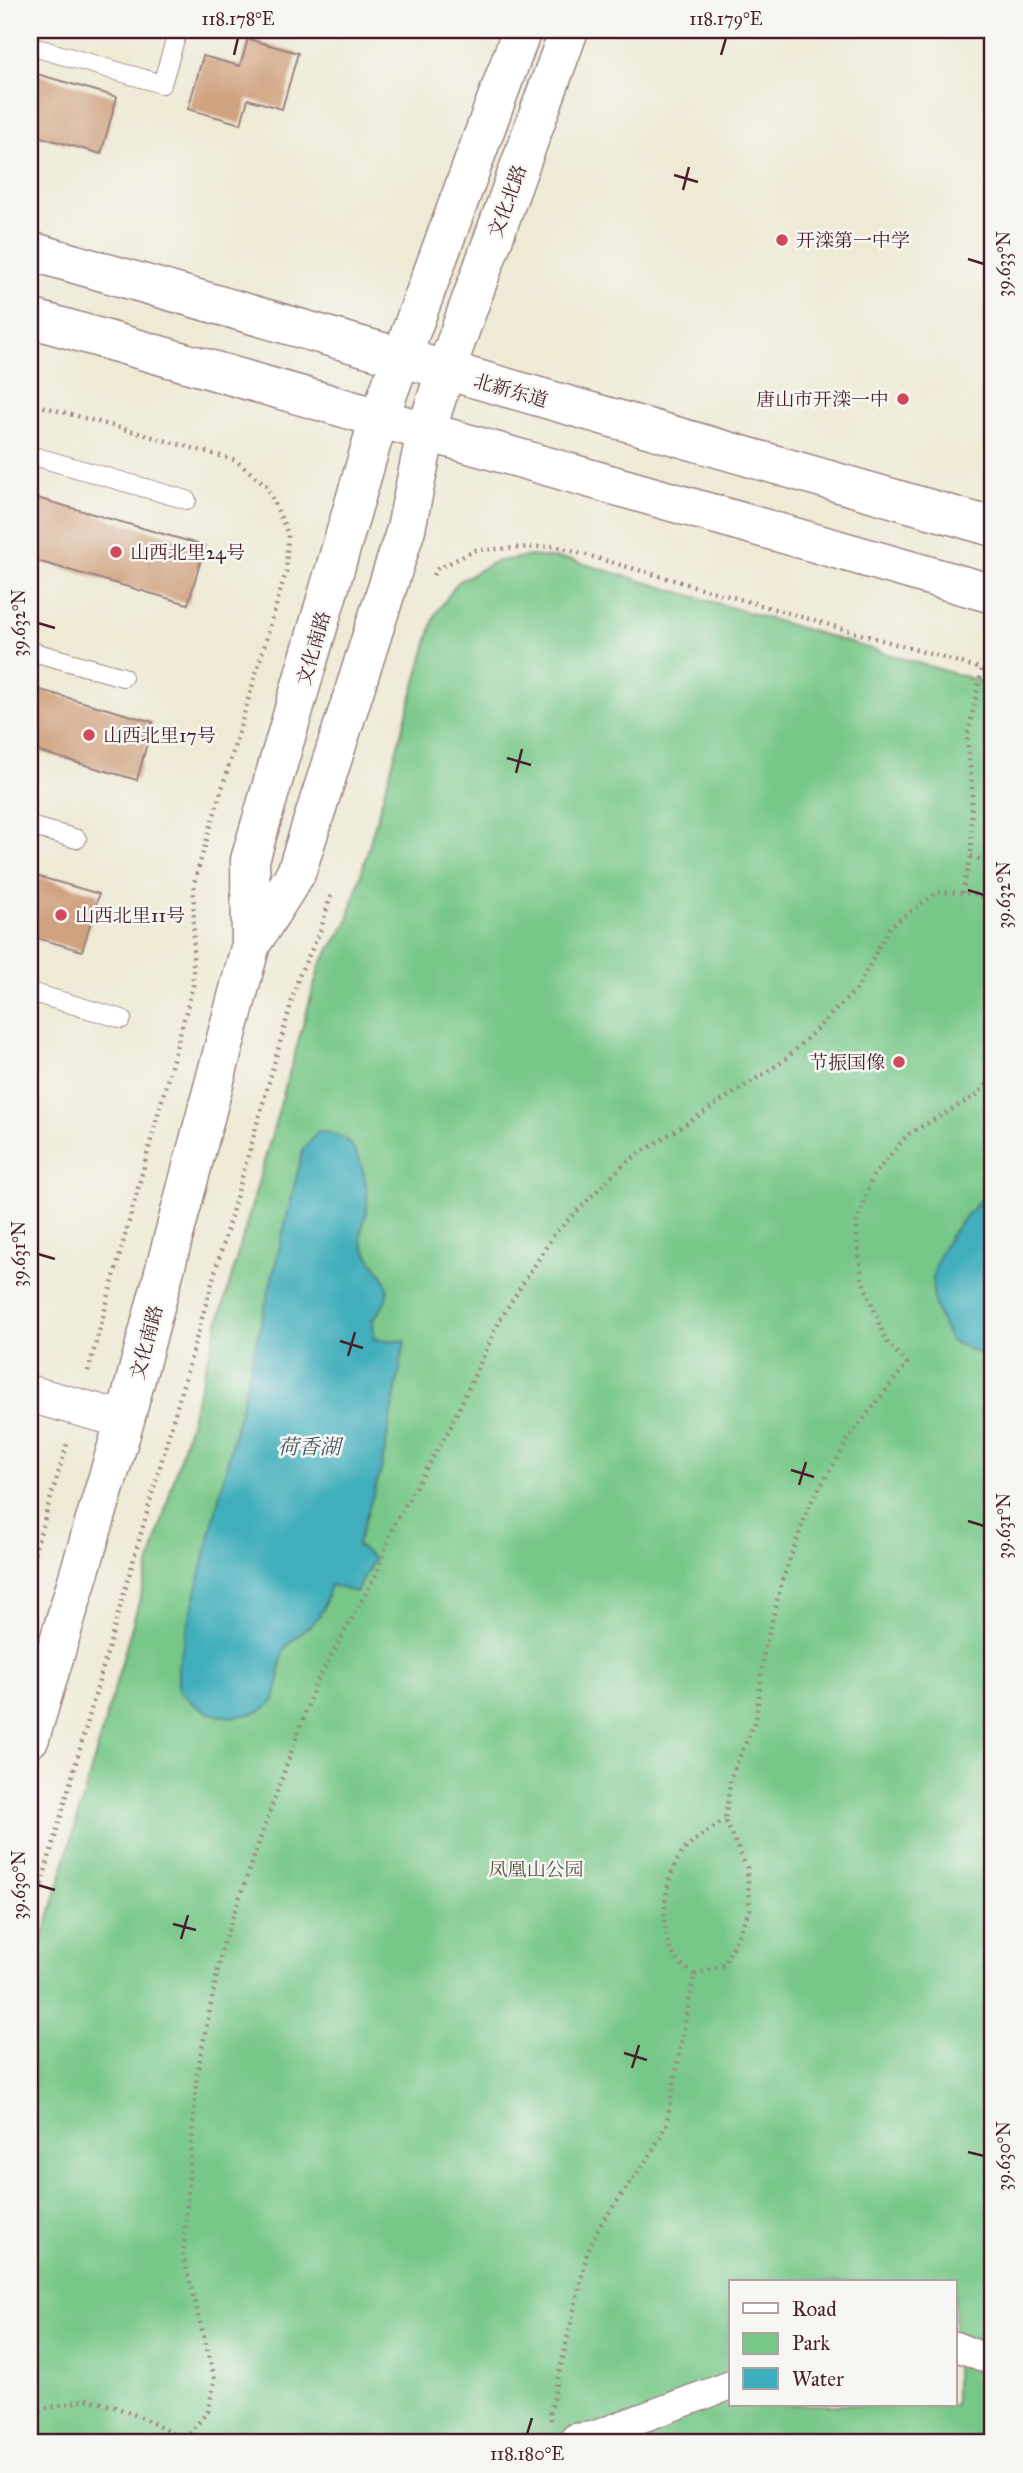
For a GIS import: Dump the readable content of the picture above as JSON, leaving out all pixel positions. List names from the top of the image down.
{
  "streets": {
    "street": ["文化北路", "北新东道", "文化南路"]
  },
  "crossings": [
    ["文化北路", "北新东道"],
    ["文化北路", "文化南路"],
    ["北新东道", "文化南路"]
  ],
  "water": ["荷香湖"],
  "parks": ["凤凰山公园"],
  "places": [
    "开滦第一中学",
    "唐山市开滦一中",
    "山西北里24号",
    "山西北里17号",
    "山西北里11号",
    "节振国像"
  ],
  "legend": ["Road", "Park", "Water"],
  "coordinates": [
    "118.178°E",
    "118.179°E",
    "39.633°N",
    "39.632°N",
    "39.631°N",
    "39.630°N",
    "118.180°E"
  ]
}
